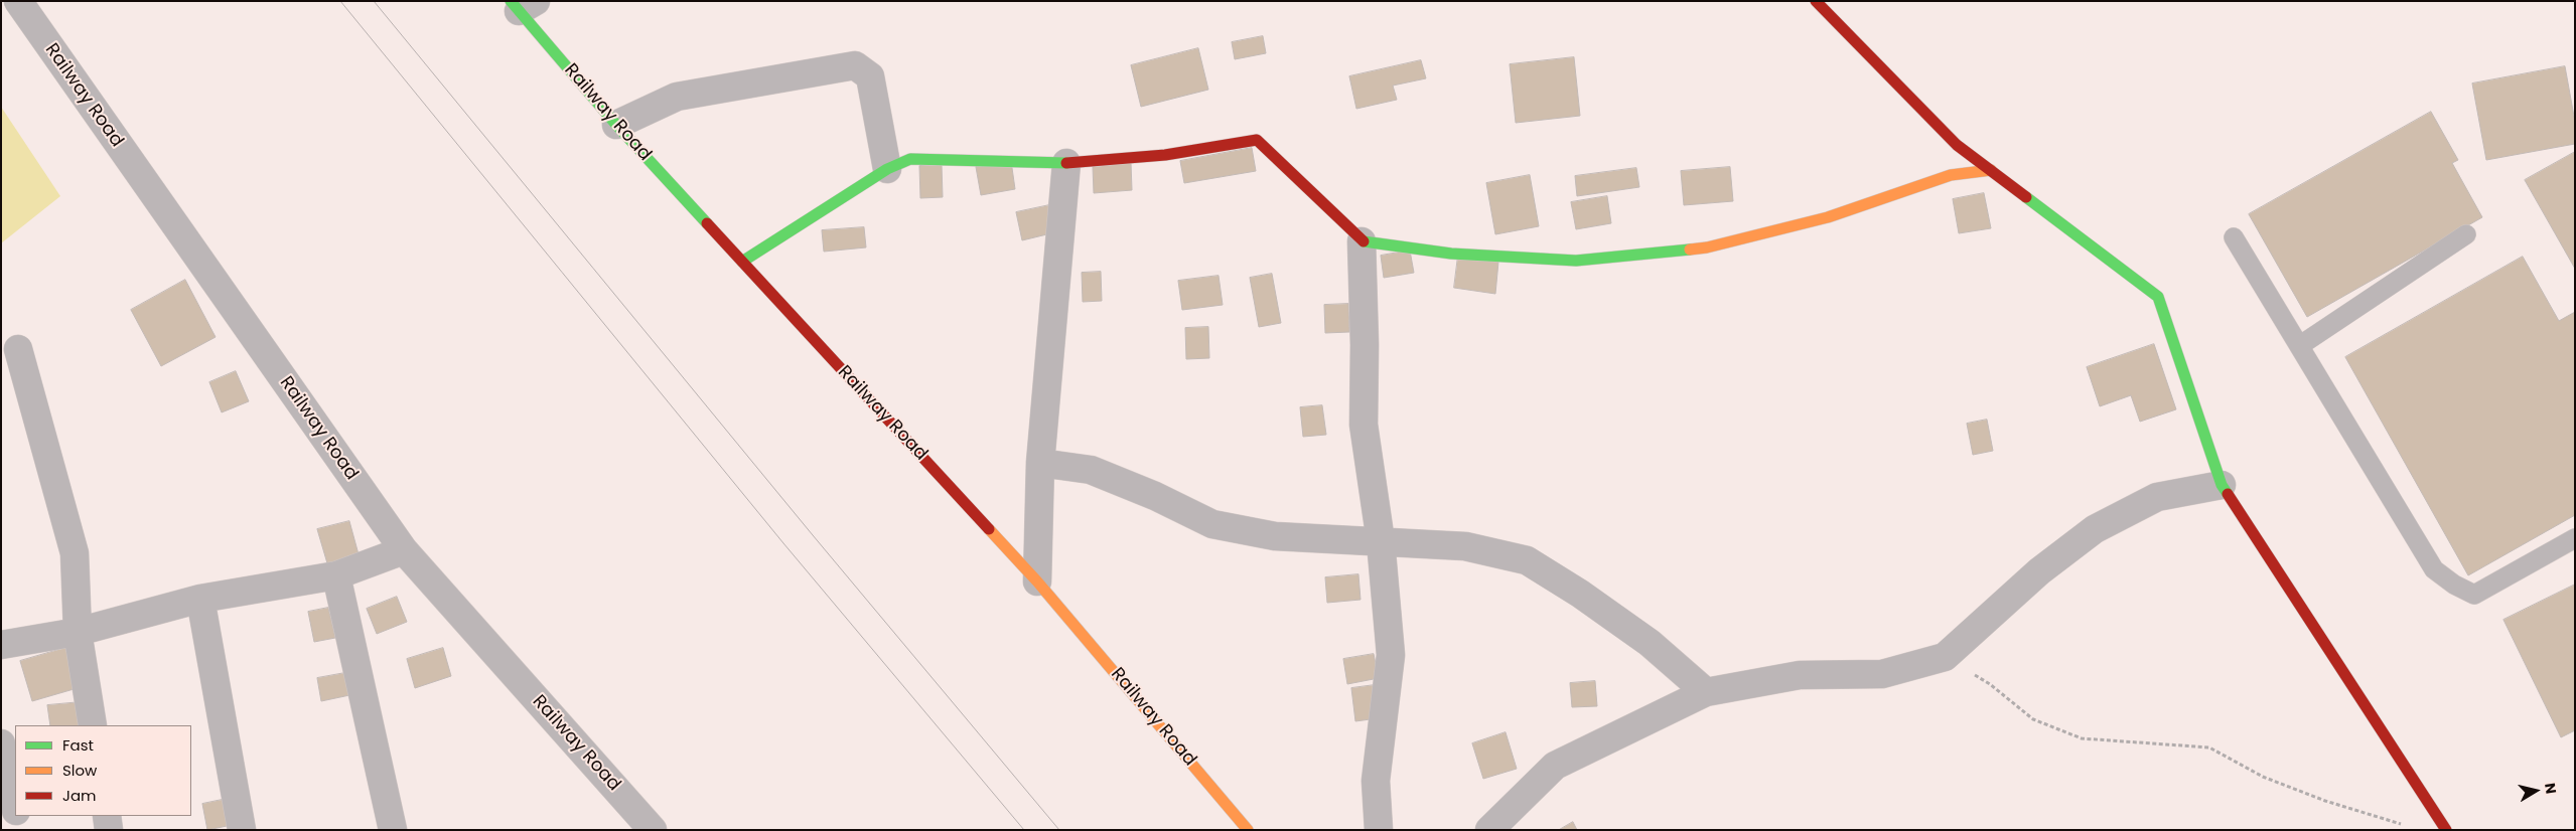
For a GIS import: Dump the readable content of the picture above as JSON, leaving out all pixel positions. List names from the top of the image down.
{
  "streets": {
    "street": ["Railway Road"]
  },
  "legend": ["Fast", "Slow", "Jam"],
  "north": "right"
}
